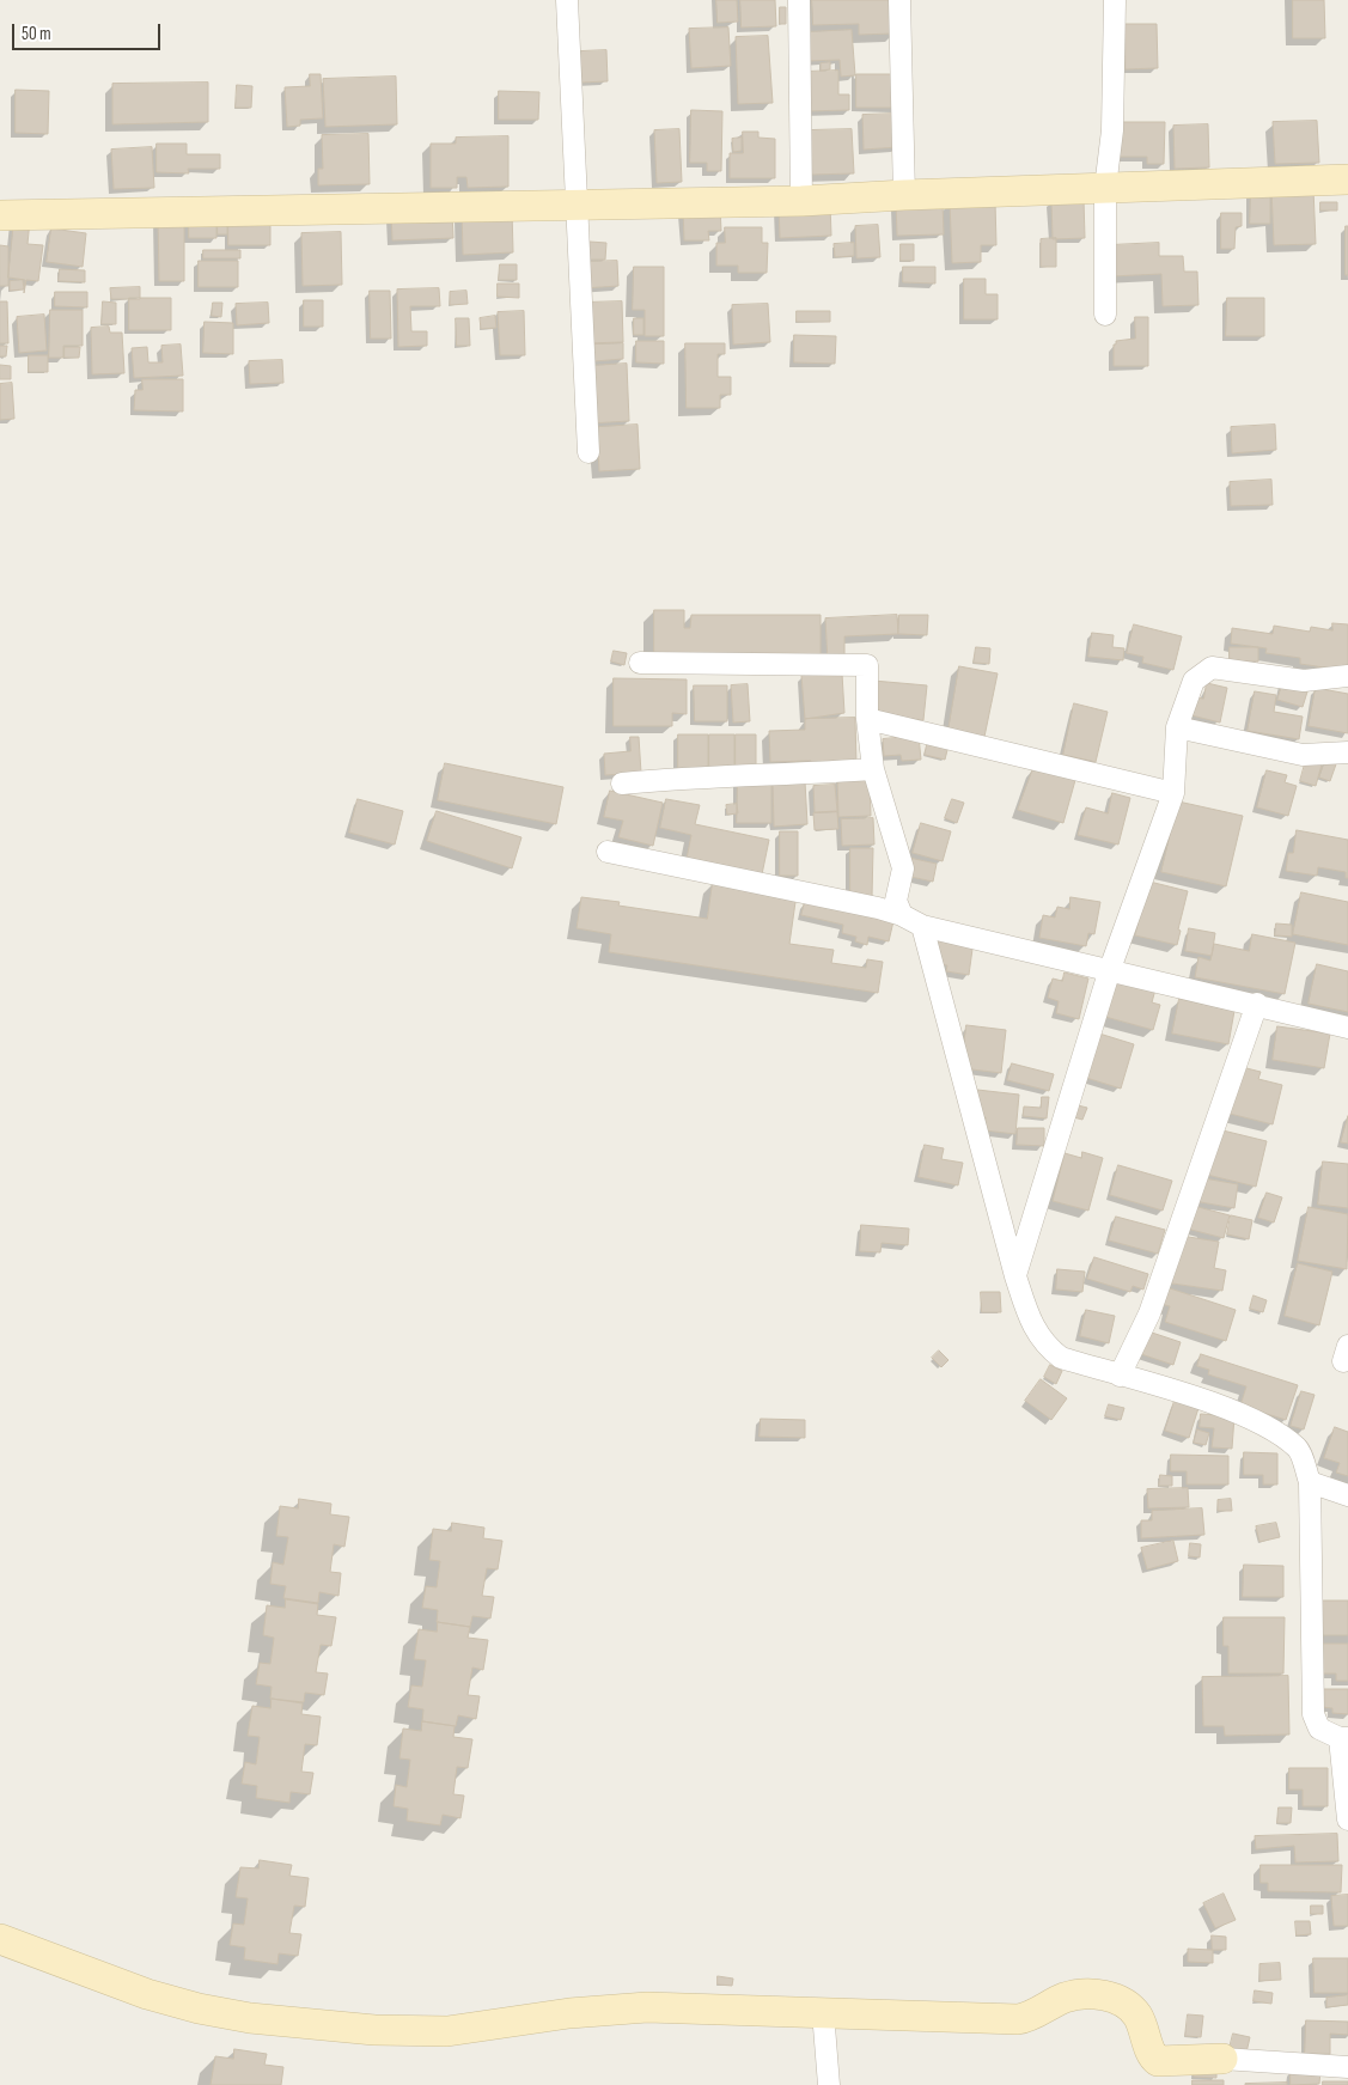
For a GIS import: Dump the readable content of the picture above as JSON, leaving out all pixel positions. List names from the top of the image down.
{
  "scale_bar": "50 m"
}
